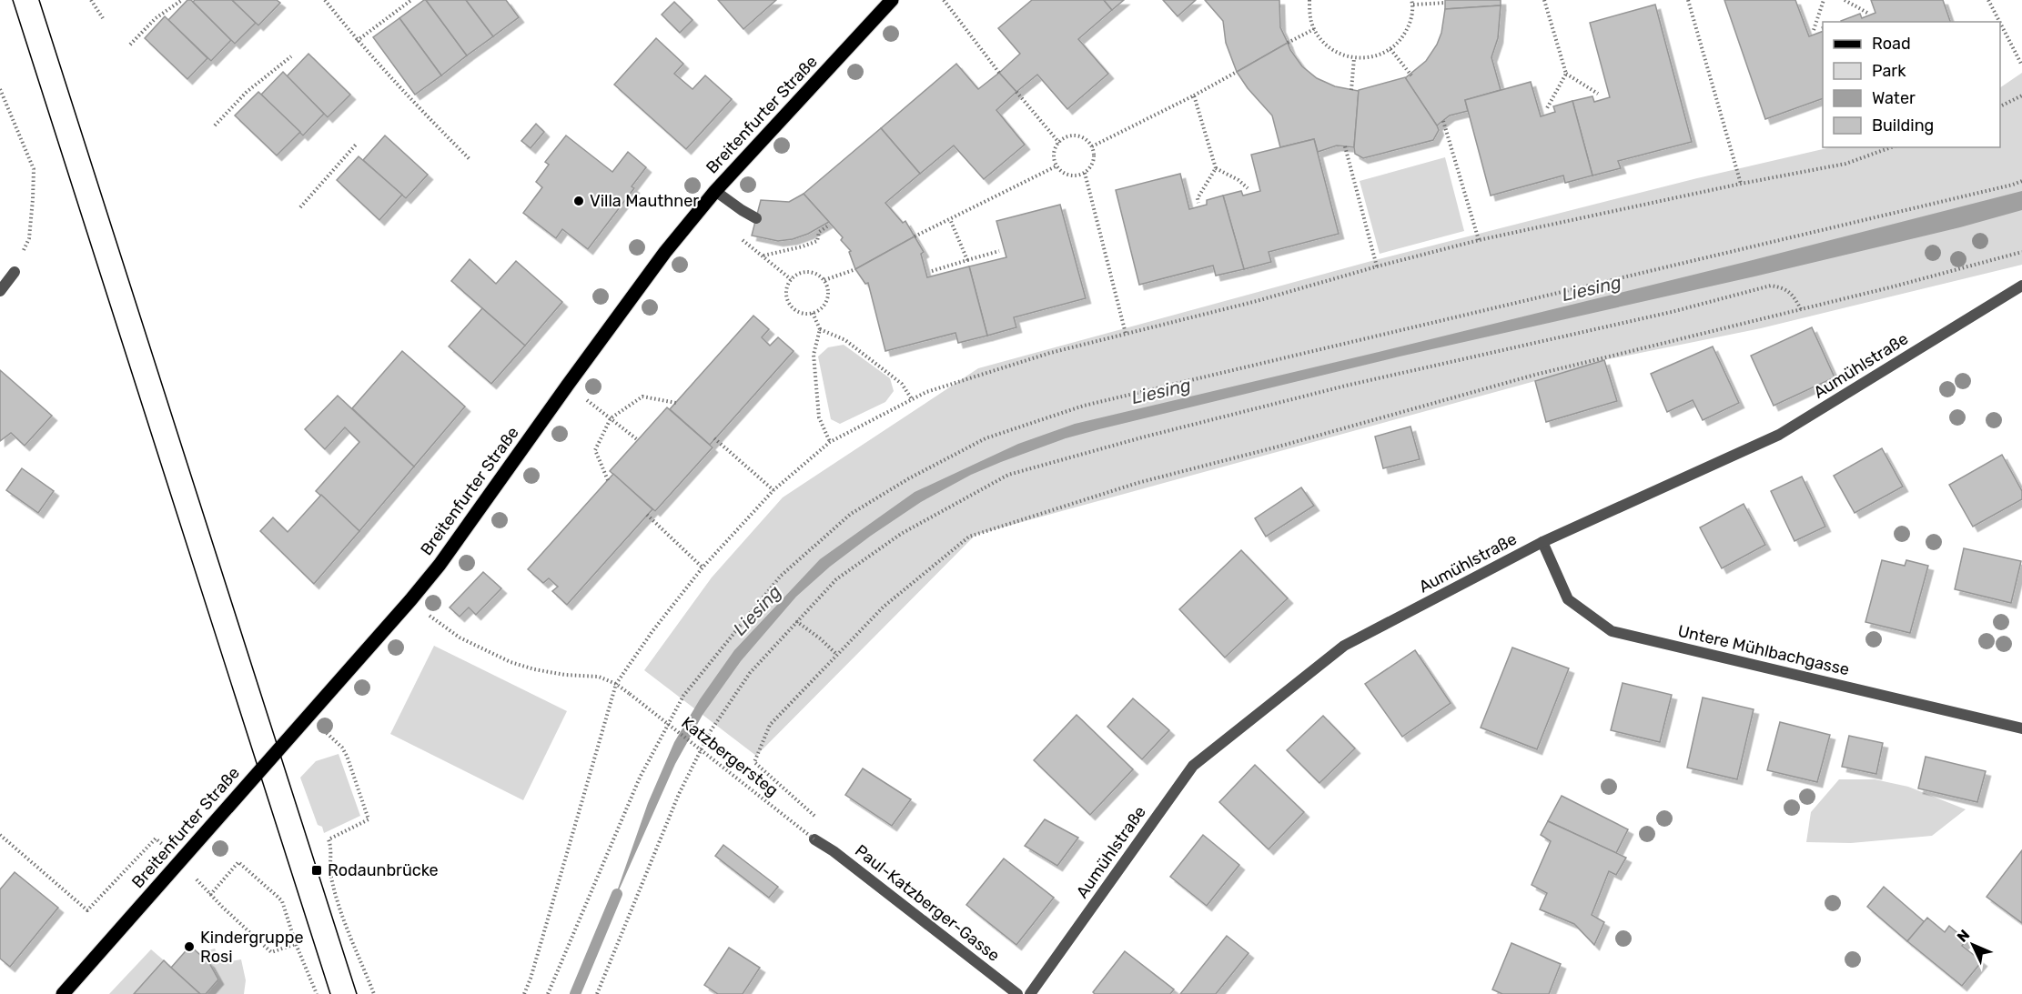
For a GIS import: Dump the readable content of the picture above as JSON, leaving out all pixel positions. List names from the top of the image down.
{
  "streets": {
    "main road": ["Breitenfurter Straße"],
    "street": ["Aumühlstraße", "Untere Mühlbachgasse", "Paul-Katzberger-Gasse"],
    "path": ["Katzbergersteg"]
  },
  "crossings": [
    ["Aumühlstraße", "Untere Mühlbachgasse"],
    ["Katzbergersteg", "Paul-Katzberger-Gasse"]
  ],
  "water": ["Liesing"],
  "places": {
    "other": ["Villa Mauthner", "Kindergruppe Rosi"],
    "transit": ["Rodaunbrücke"]
  },
  "legend": [
    "Road",
    "Park",
    "Water",
    "Building"
  ],
  "north": "top left"
}
